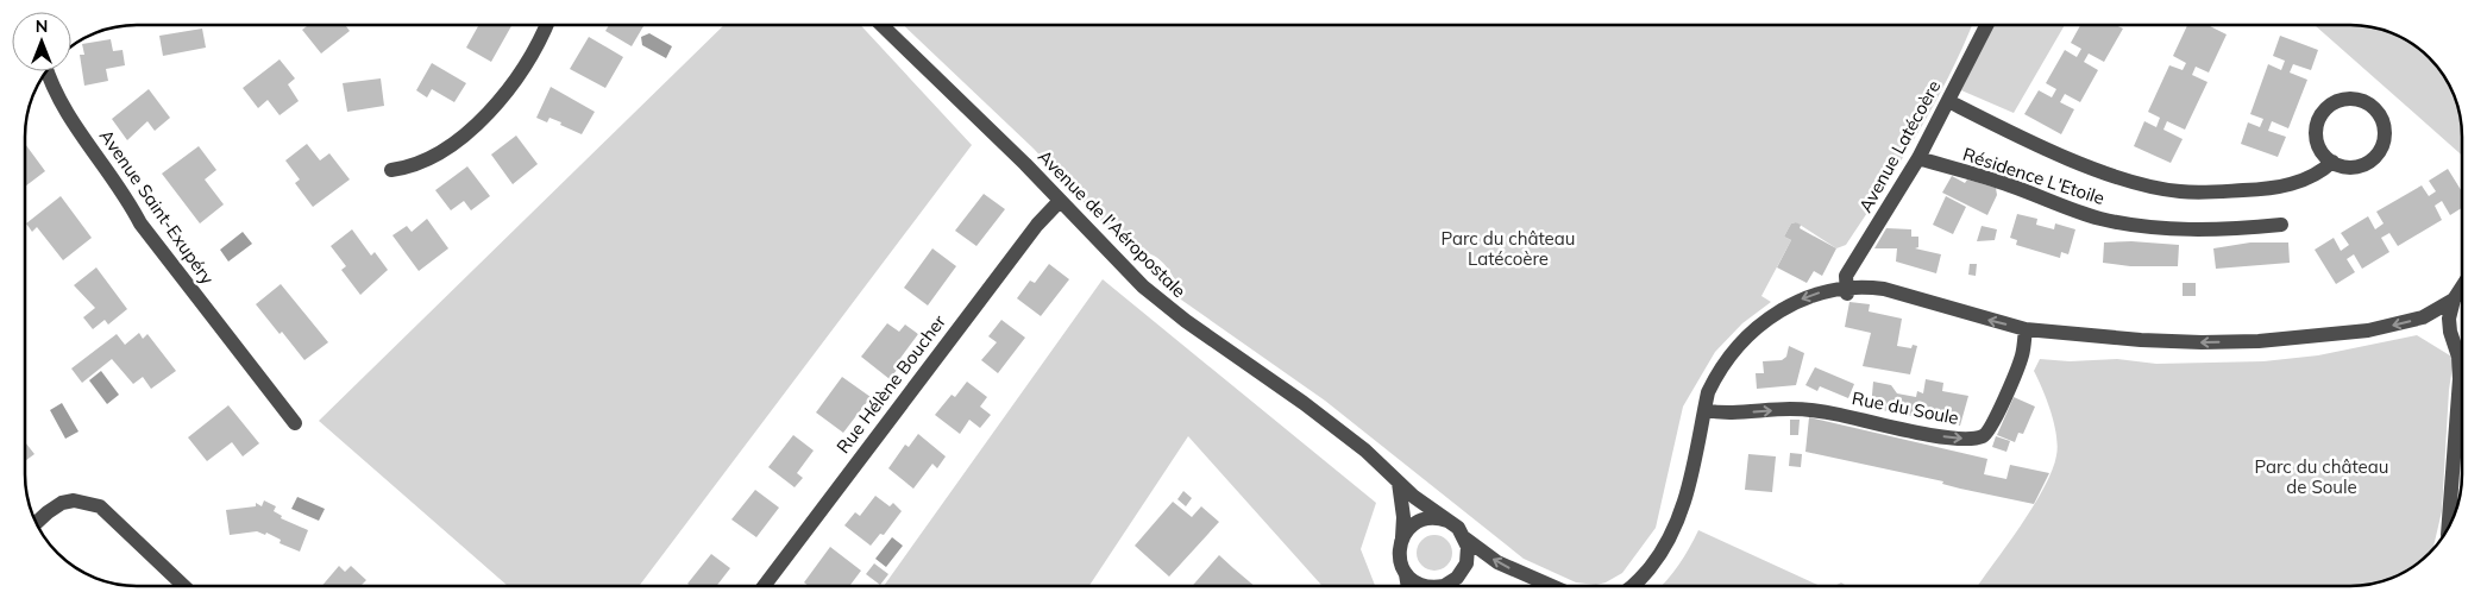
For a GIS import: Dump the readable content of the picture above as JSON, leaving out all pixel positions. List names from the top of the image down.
{
  "streets": {
    "street": [
      "Avenue Latécoère",
      "Résidence L'Etoile",
      "Avenue Saint-Exupéry",
      "Avenue de l'Aéropostale",
      "Rue Hélène Boucher",
      "Rue du Soule"
    ]
  },
  "crossings": [
    ["Avenue Latécoère", "Résidence L'Etoile"],
    ["Avenue de l'Aéropostale", "Rue Hélène Boucher"]
  ],
  "one_way": ["Rue du Soule"],
  "parks": ["Parc du château Latécoère", "Parc du château de Soule"],
  "north": "top"
}
